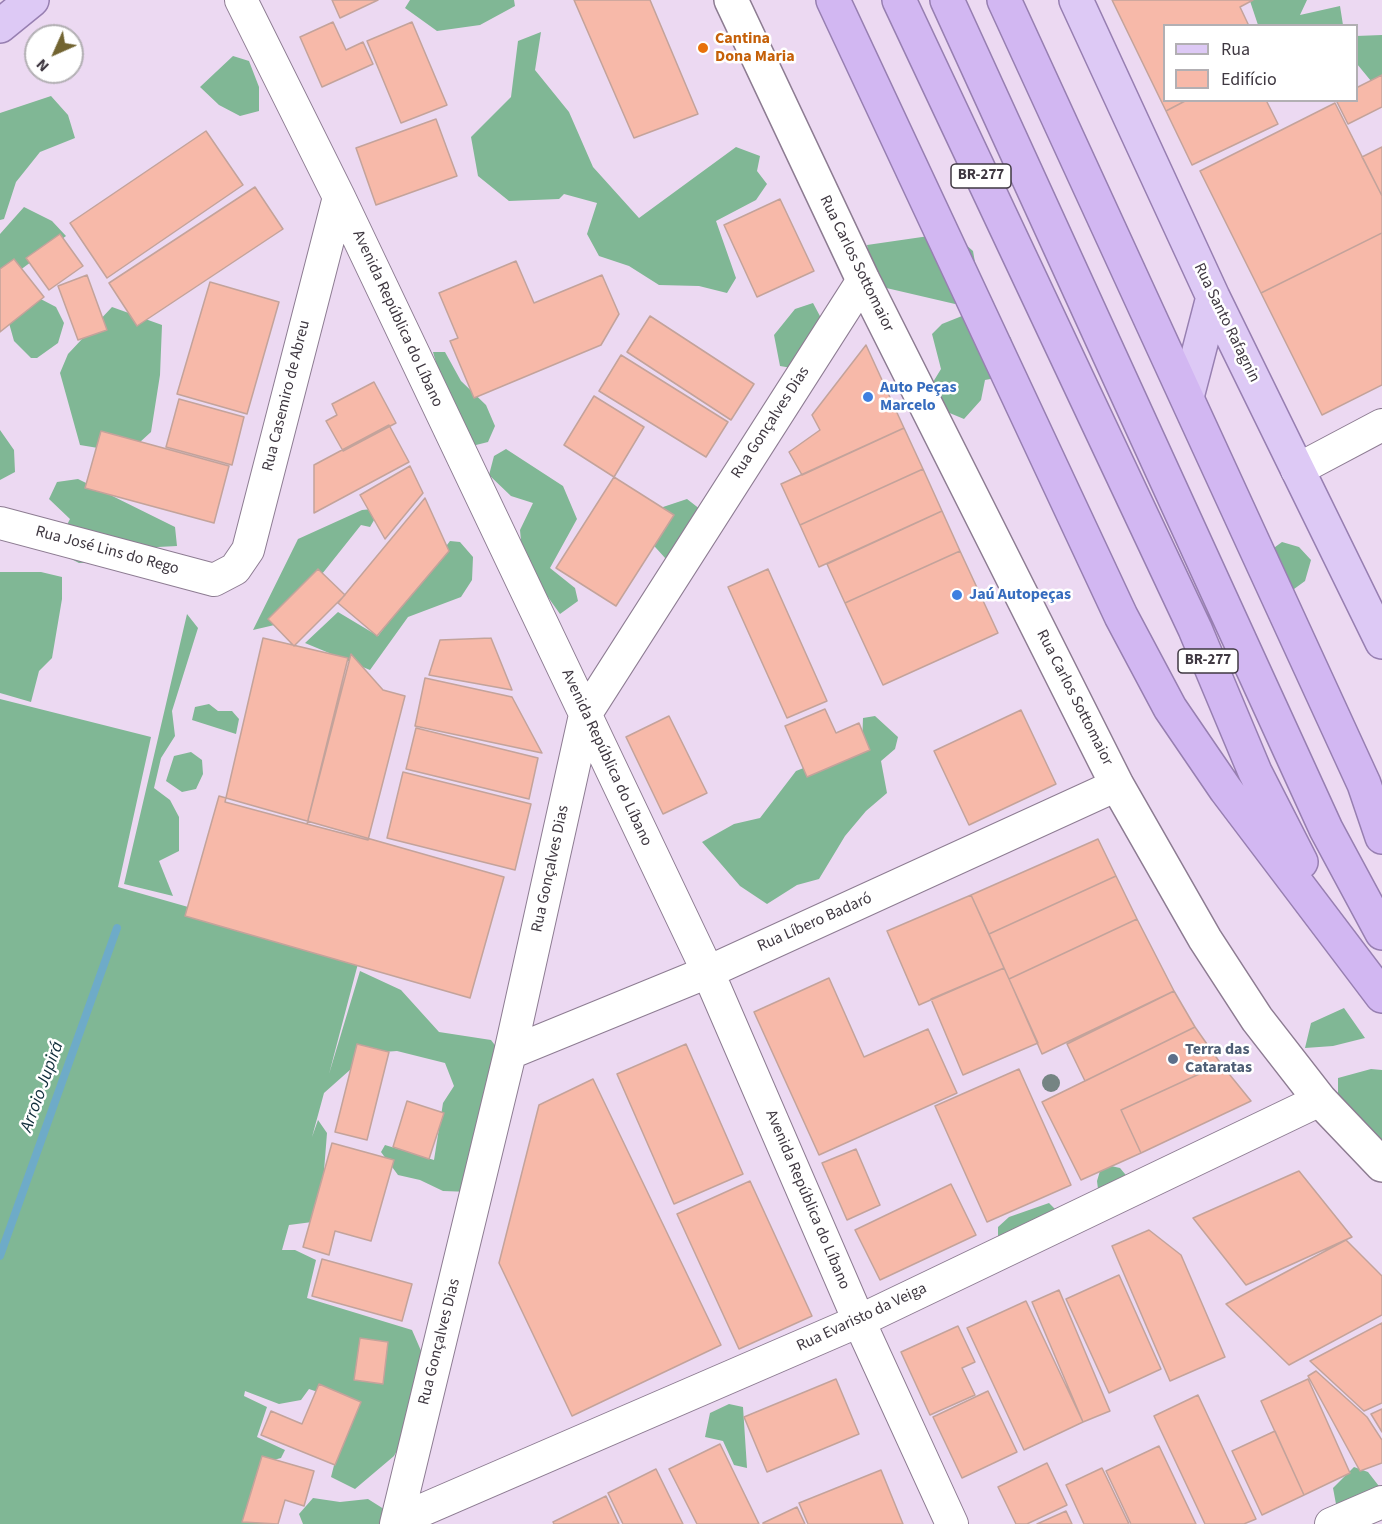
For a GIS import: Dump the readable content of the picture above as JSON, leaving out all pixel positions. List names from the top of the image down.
{
  "streets": {
    "highway": ["BR-277"],
    "main road": ["Rua Santo Rafagnin"],
    "street": [
      "Rua Carlos Sottomaior",
      "Avenida República do Líbano",
      "Rua Casemiro de Abreu",
      "Rua Gonçalves Dias",
      "Rua José Lins do Rego",
      "Rua Líbero Badaró",
      "Rua Evaristo da Veiga"
    ]
  },
  "crossings": [
    ["Rua Carlos Sottomaior", "Rua Gonçalves Dias"],
    ["Rua Carlos Sottomaior", "Rua Líbero Badaró"],
    ["Rua Carlos Sottomaior", "Rua Evaristo da Veiga"],
    ["Avenida República do Líbano", "Rua Casemiro de Abreu"],
    ["Avenida República do Líbano", "Rua Gonçalves Dias"],
    ["Avenida República do Líbano", "Rua Líbero Badaró"],
    ["Avenida República do Líbano", "Rua Evaristo da Veiga"],
    ["Rua Casemiro de Abreu", "Rua José Lins do Rego"],
    ["Rua Gonçalves Dias", "Rua Líbero Badaró"],
    ["Rua Gonçalves Dias", "Rua Evaristo da Veiga"]
  ],
  "water": ["Arroio Jupirá"],
  "places": [
    "Cantina Dona Maria",
    "Auto Peças Marcelo",
    "Jaú Autopeças",
    "Terra das Cataratas"
  ],
  "legend": ["Rua", "Edifício"],
  "north": "bottom left"
}
